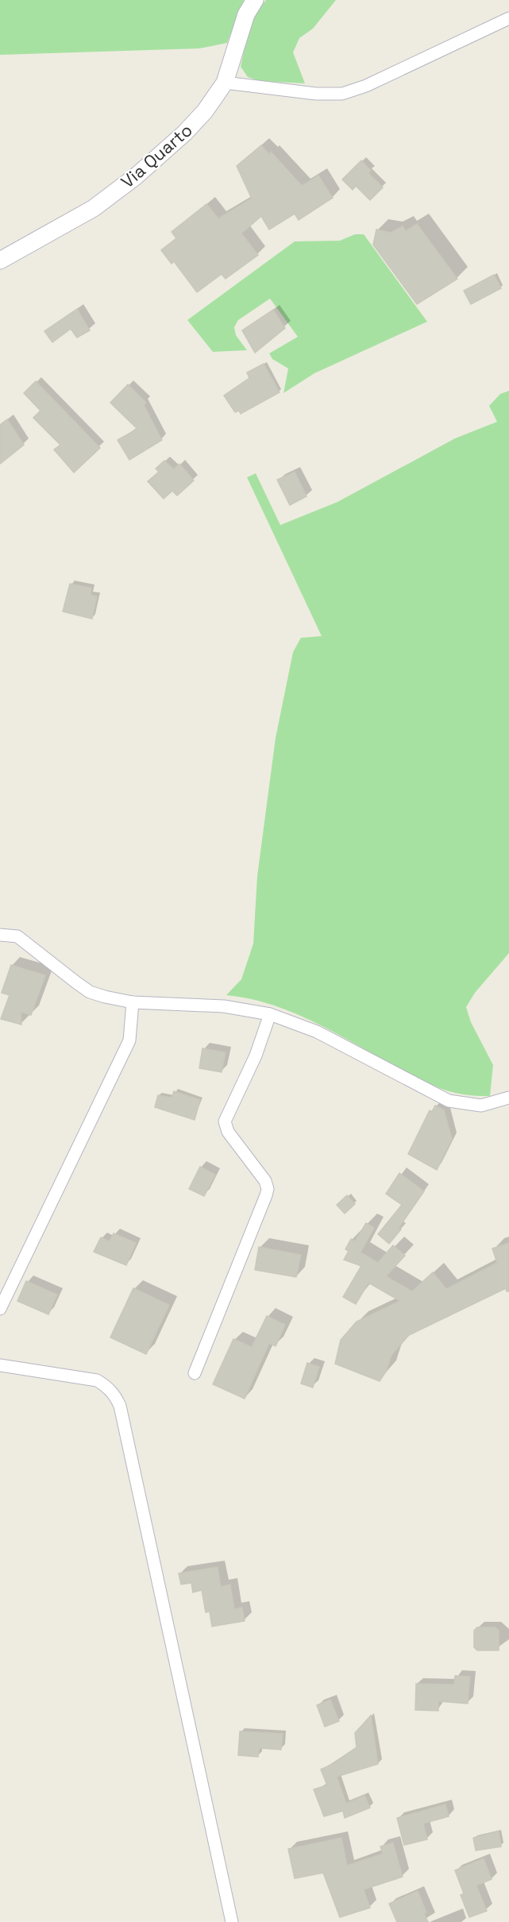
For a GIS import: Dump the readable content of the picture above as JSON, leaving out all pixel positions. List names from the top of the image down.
{
  "streets": {
    "street": ["Via Quarto"]
  }
}
